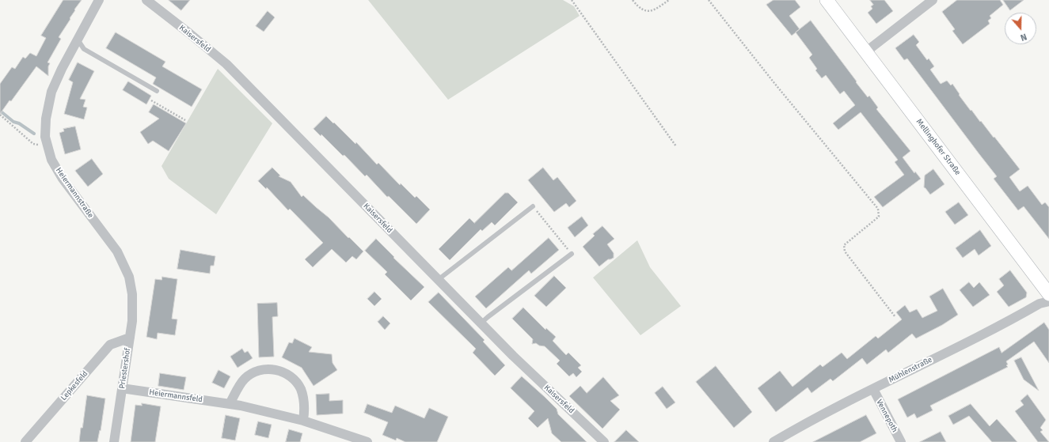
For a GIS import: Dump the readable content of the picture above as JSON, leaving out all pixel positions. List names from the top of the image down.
{
  "streets": {
    "main road": ["Mellinghofer Straße"],
    "street": [
      "Kaisersfeld",
      "Heiermannstraße",
      "Priestershof",
      "Mühlenstraße",
      "Lepkesfeld",
      "Heiermannsfeld",
      "Vennepoth"
    ]
  },
  "crossings": [
    ["Heiermannstraße", "Priestershof"],
    ["Priestershof", "Lepkesfeld"],
    ["Priestershof", "Heiermannsfeld"],
    ["Mühlenstraße", "Vennepoth"]
  ],
  "north": "bottom"
}
